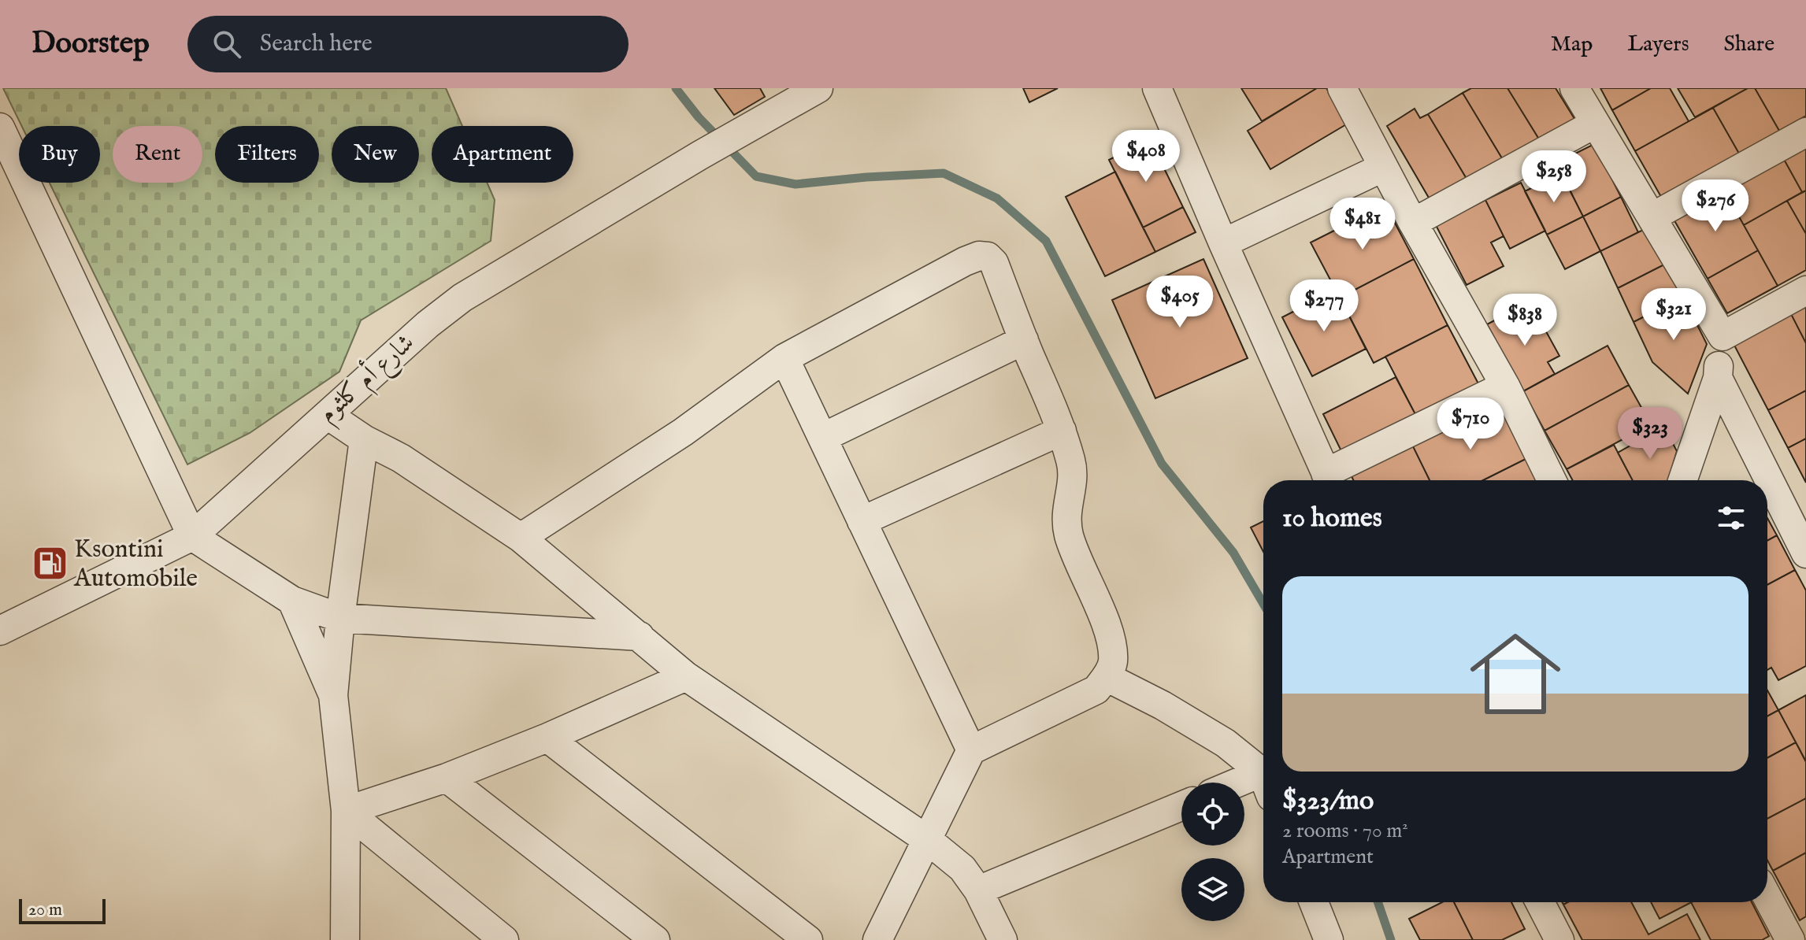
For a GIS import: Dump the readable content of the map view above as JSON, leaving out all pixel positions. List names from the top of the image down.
{
  "streets": {
    "street": ["شارع أم كلثوم"]
  },
  "places": {
    "fuel station": ["Ksontini Automobile"]
  },
  "scale_bar": "20 m",
  "page": {
    "header": "Doorstep",
    "search": "Search here",
    "nav": ["Map", "Layers", "Share"],
    "chip": [
      "Buy",
      "Rent",
      "Filters",
      "New",
      "Apartment"
    ],
    "price": [
      "$408",
      "$258",
      "$276",
      "$481",
      "$405",
      "$277",
      "$321",
      "$838",
      "$710",
      "$323"
    ],
    "heading": "10 homes",
    "list": [
      {
        "name": "$323/mo",
        "note": "2 rooms · 70 m² · Apartment"
      }
    ],
    "scale": "20 m"
  }
}
